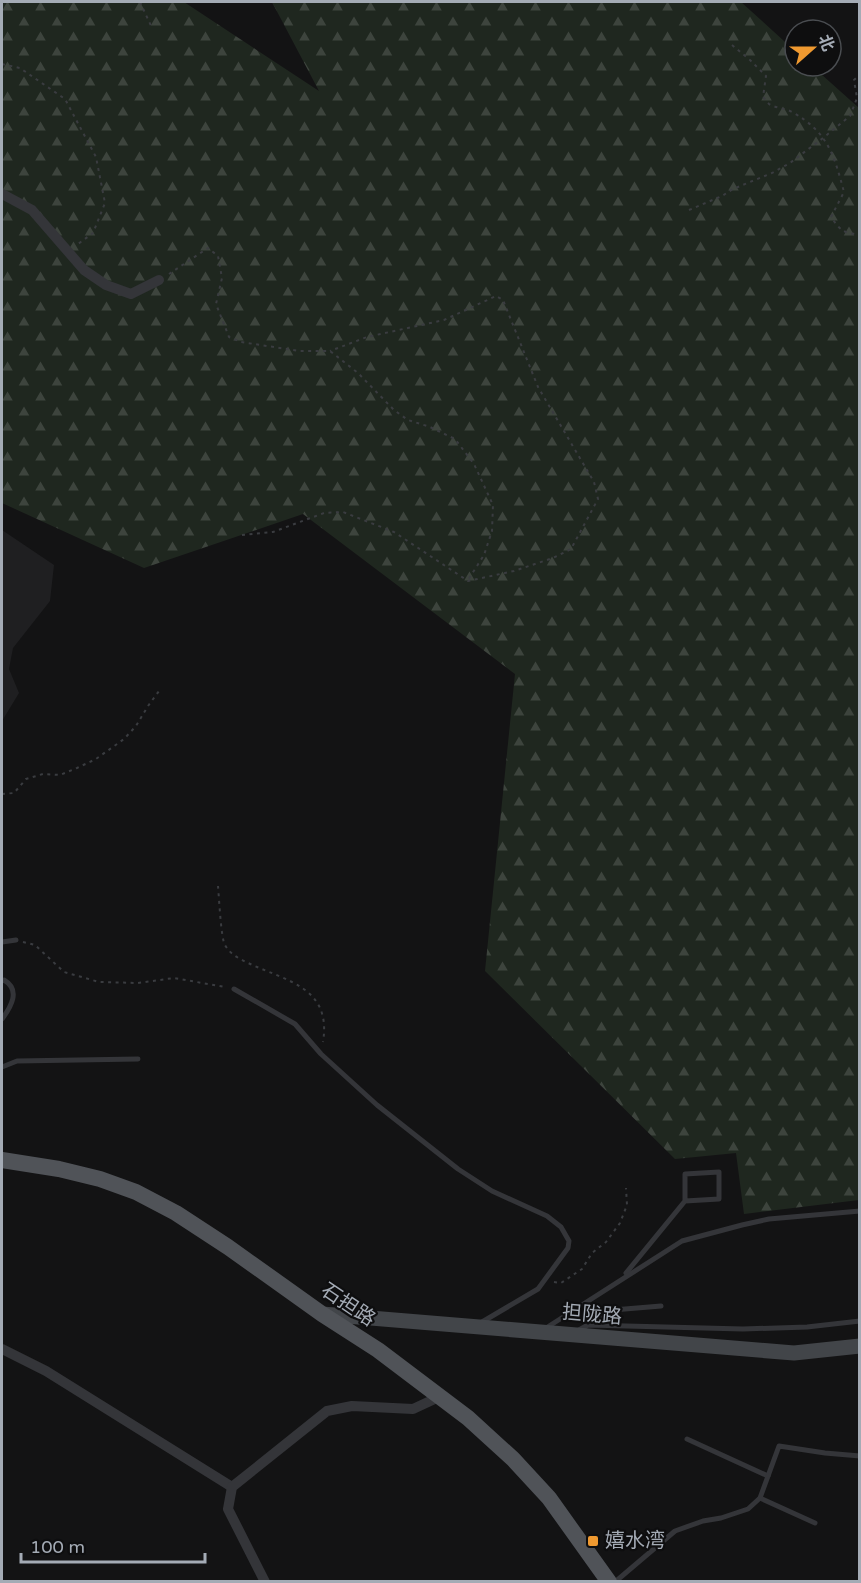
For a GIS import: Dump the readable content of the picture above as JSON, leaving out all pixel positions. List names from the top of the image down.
{
  "streets": {
    "main road": ["石担路"],
    "street": ["担陇路"]
  },
  "crossings": [
    ["石担路", "担陇路"]
  ],
  "places": {
    "transit": ["嬉水湾"]
  },
  "scale_bar": "100 m",
  "north": "right"
}
